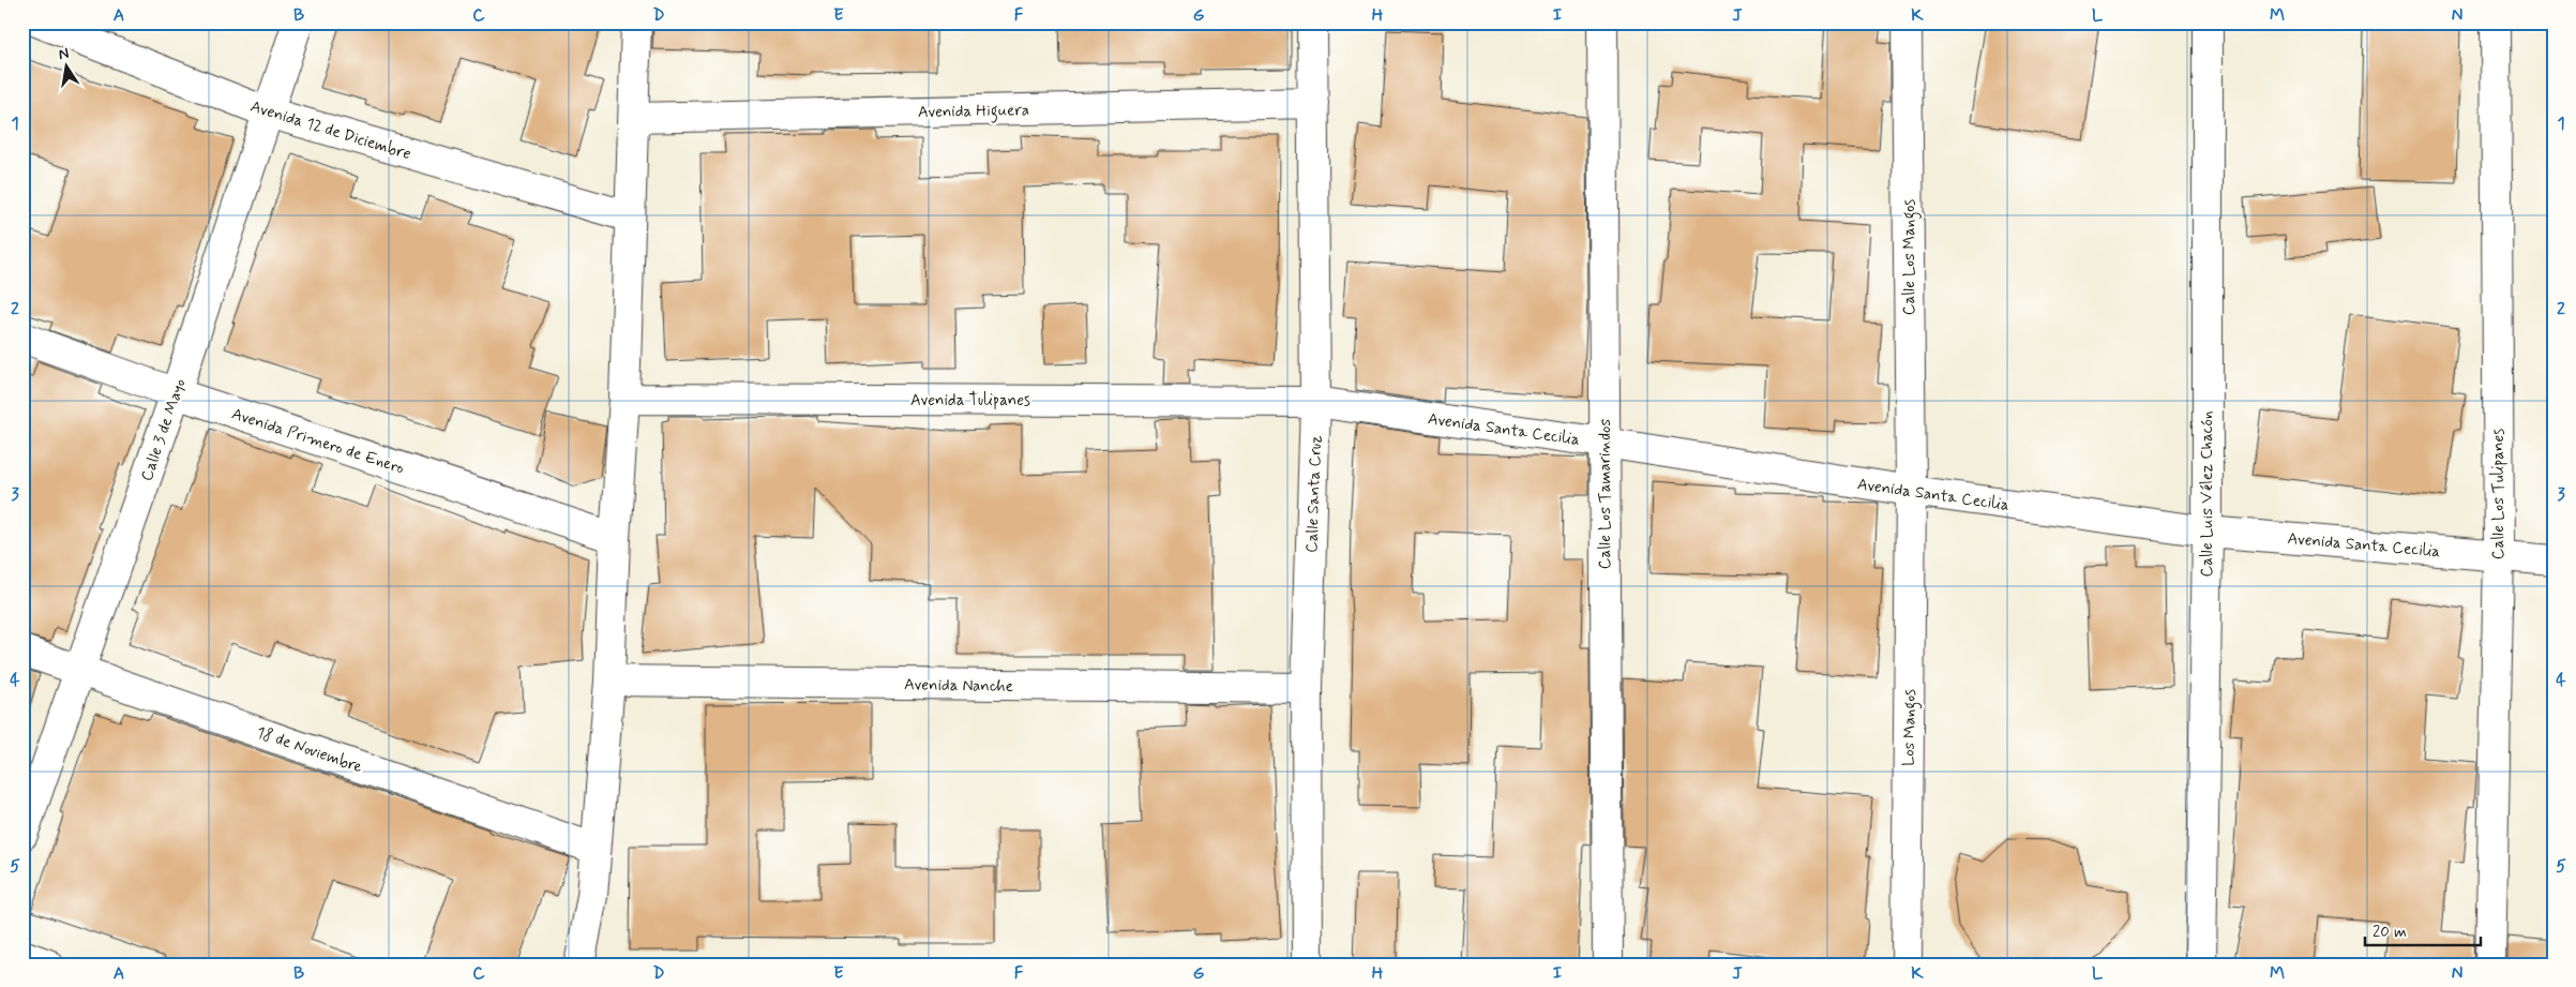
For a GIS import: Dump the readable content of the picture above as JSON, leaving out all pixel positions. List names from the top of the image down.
{
  "streets": {
    "street": [
      "Avenida Higuera",
      "Avenida 12 de Diciembre",
      "Calle Los Mangos",
      "Avenida Tulipanes",
      "Avenida Santa Cecilia",
      "Calle 3 de Mayo",
      "Avenida Primero de Enero",
      "Calle Santa Cruz",
      "Calle Los Tamarindos",
      "Calle Luis Vélez Chacón",
      "Calle Los Tulipanes",
      "Avenida Nanche",
      "Los Mangos",
      "18 de Noviembre"
    ]
  },
  "crossings": [
    ["Avenida Higuera", "Calle Santa Cruz"],
    ["Avenida 12 de Diciembre", "Calle 3 de Mayo"],
    ["Calle Los Mangos", "Avenida Santa Cecilia"],
    ["Calle Los Mangos", "Los Mangos"],
    ["Avenida Tulipanes", "Avenida Santa Cecilia"],
    ["Avenida Tulipanes", "Calle Santa Cruz"],
    ["Avenida Santa Cecilia", "Calle Santa Cruz"],
    ["Avenida Santa Cecilia", "Calle Los Tamarindos"],
    ["Avenida Santa Cecilia", "Calle Luis Vélez Chacón"],
    ["Avenida Santa Cecilia", "Calle Los Tulipanes"],
    ["Avenida Santa Cecilia", "Los Mangos"],
    ["Calle 3 de Mayo", "Avenida Primero de Enero"],
    ["Calle 3 de Mayo", "18 de Noviembre"],
    ["Calle Santa Cruz", "Avenida Nanche"]
  ],
  "scale_bar": "20 m",
  "north": "top",
  "grid": {
    "columns": [
      "A",
      "B",
      "C",
      "D",
      "E",
      "F",
      "G",
      "H",
      "I",
      "J",
      "K",
      "L",
      "M",
      "N"
    ],
    "rows": [
      "1",
      "2",
      "3",
      "4",
      "5"
    ]
  }
}
